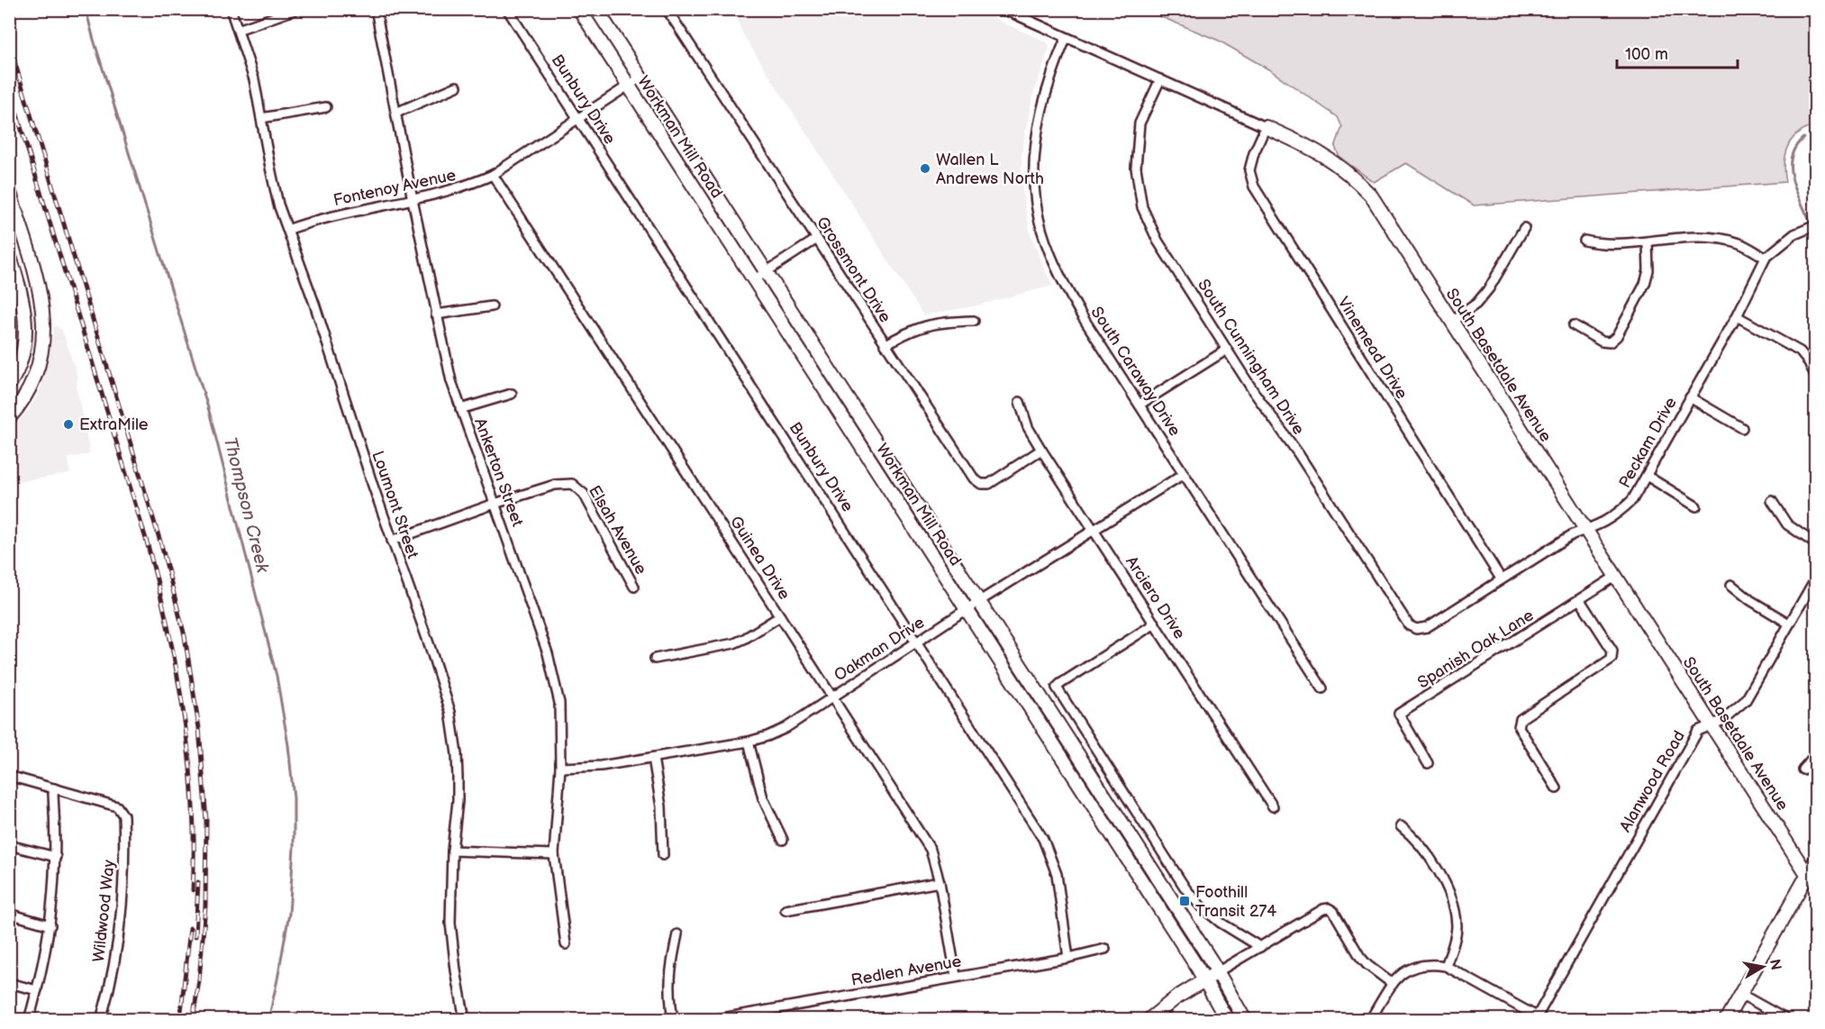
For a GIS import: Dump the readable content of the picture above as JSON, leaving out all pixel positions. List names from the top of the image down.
{
  "streets": {
    "main road": ["Workman Mill Road", "South Basetdale Avenue"],
    "street": [
      "Bunbury Drive",
      "Fontenoy Avenue",
      "Grossmont Drive",
      "Vinemead Drive",
      "South Cunningham Drive",
      "South Caraway Drive",
      "Peckam Drive",
      "Ankerton Street",
      "Loumont Street",
      "Elsah Avenue",
      "Guinea Drive",
      "Arciero Drive",
      "Oakman Drive",
      "Spanish Oak Lane",
      "Alanwood Road",
      "Wildwood Way",
      "Redlen Avenue"
    ]
  },
  "crossings": [
    ["Bunbury Drive", "Fontenoy Avenue"],
    ["Bunbury Drive", "Oakman Drive"],
    ["Bunbury Drive", "Redlen Avenue"],
    ["Workman Mill Road", "Fontenoy Avenue"],
    ["Workman Mill Road", "Oakman Drive"],
    ["Fontenoy Avenue", "Ankerton Street"],
    ["Fontenoy Avenue", "Loumont Street"],
    ["Fontenoy Avenue", "Guinea Drive"],
    ["Grossmont Drive", "Arciero Drive"],
    ["Vinemead Drive", "South Basetdale Avenue"],
    ["Vinemead Drive", "Peckam Drive"],
    ["South Cunningham Drive", "South Basetdale Avenue"],
    ["South Cunningham Drive", "Peckam Drive"],
    ["South Basetdale Avenue", "South Caraway Drive"],
    ["South Basetdale Avenue", "Peckam Drive"],
    ["South Basetdale Avenue", "Spanish Oak Lane"],
    ["South Basetdale Avenue", "Alanwood Road"],
    ["South Caraway Drive", "Oakman Drive"],
    ["Ankerton Street", "Elsah Avenue"],
    ["Ankerton Street", "Oakman Drive"],
    ["Loumont Street", "Elsah Avenue"],
    ["Guinea Drive", "Oakman Drive"],
    ["Guinea Drive", "Redlen Avenue"],
    ["Arciero Drive", "Oakman Drive"]
  ],
  "water": ["Thompson Creek"],
  "places": {
    "other": ["Wallen L Andrews North", "ExtraMile"],
    "transit": ["Foothill Transit 274"]
  },
  "scale_bar": "100 m",
  "north": "right"
}
